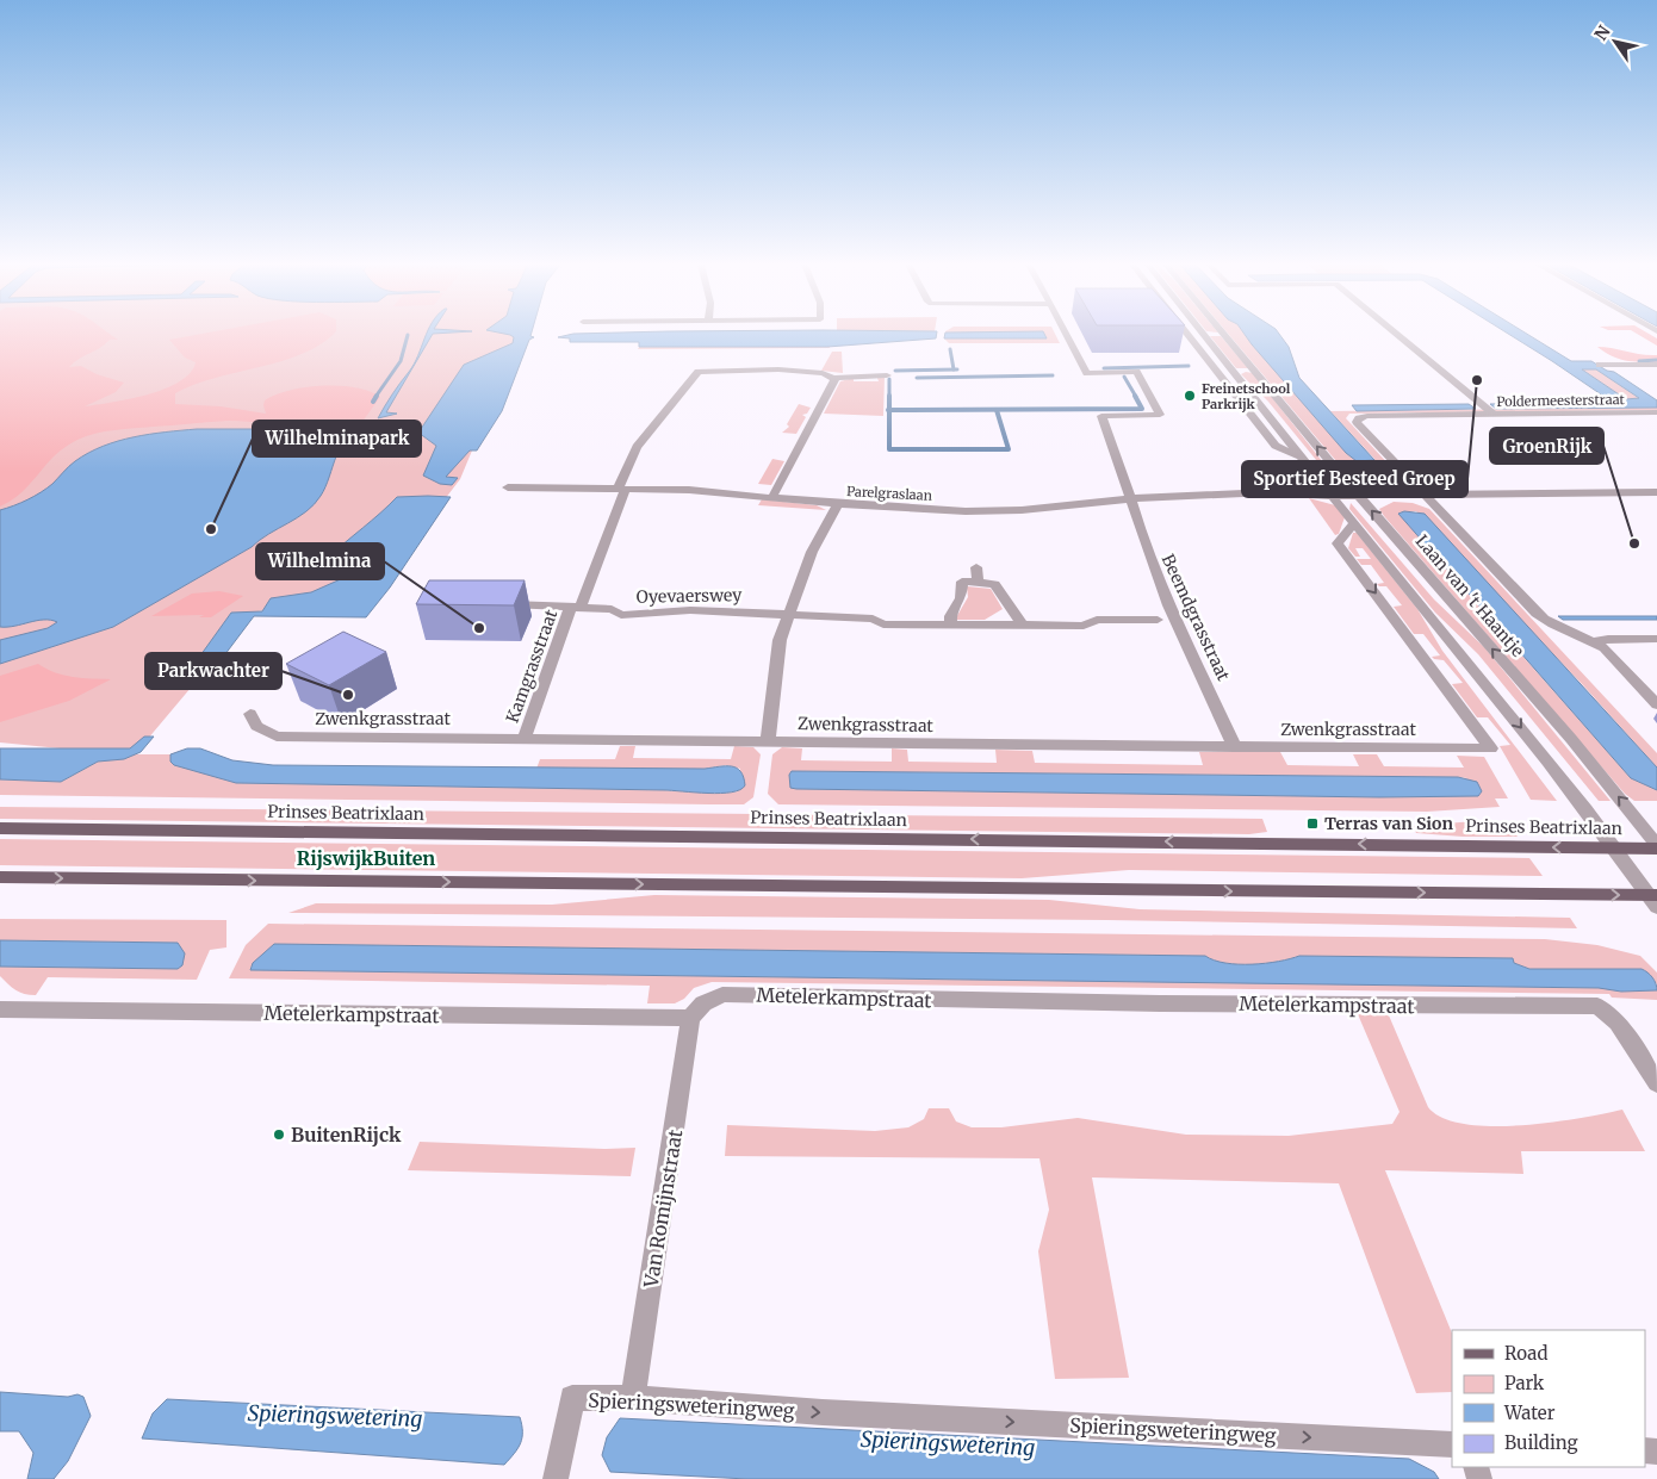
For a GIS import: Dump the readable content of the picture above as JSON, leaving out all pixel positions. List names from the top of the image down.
{
  "streets": {
    "main road": ["Prinses Beatrixlaan"],
    "street": [
      "Poldermeesterstraat",
      "Parelgraslaan",
      "Oyevaerswey",
      "Laan van 't Haantje",
      "Beemdgrasstraat",
      "Kamgrasstraat",
      "Zwenkgrasstraat",
      "Metelerkampstraat",
      "Van Romijnstraat",
      "Spieringsweteringweg"
    ]
  },
  "crossings": [
    ["Poldermeesterstraat", "Laan van 't Haantje"],
    ["Parelgraslaan", "Laan van 't Haantje"],
    ["Parelgraslaan", "Beemdgrasstraat"],
    ["Parelgraslaan", "Kamgrasstraat"],
    ["Oyevaerswey", "Kamgrasstraat"],
    ["Laan van 't Haantje", "Prinses Beatrixlaan"],
    ["Beemdgrasstraat", "Zwenkgrasstraat"],
    ["Kamgrasstraat", "Zwenkgrasstraat"],
    ["Metelerkampstraat", "Van Romijnstraat"],
    ["Van Romijnstraat", "Spieringsweteringweg"]
  ],
  "one_way": ["Spieringsweteringweg"],
  "districts": ["RijswijkBuiten"],
  "water": ["Spieringswetering"],
  "places": {
    "other": [
      "Sportief Besteed Groep",
      "Freinetschool Parkrijk",
      "Wilhelminapark",
      "GroenRijk",
      "Wilhelmina",
      "Parkwachter",
      "BuitenRijck"
    ],
    "transit": ["Terras van Sion"]
  },
  "legend": [
    "Road",
    "Park",
    "Water",
    "Building"
  ],
  "north": "top left"
}
